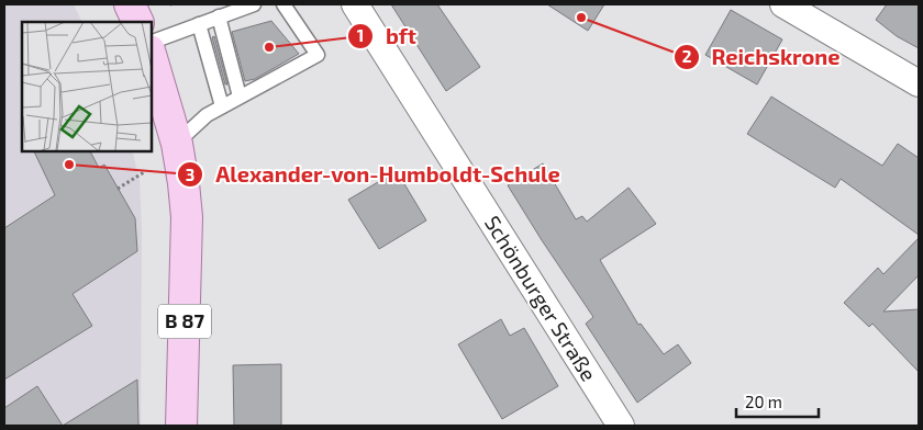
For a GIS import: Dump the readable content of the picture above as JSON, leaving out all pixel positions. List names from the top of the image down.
{
  "streets": {
    "main road": ["B 87"],
    "street": ["Schönburger Straße"]
  },
  "places": ["Reichskrone", "bft", "Alexander-von-Humboldt-Schule"],
  "scale_bar": "20 m"
}
